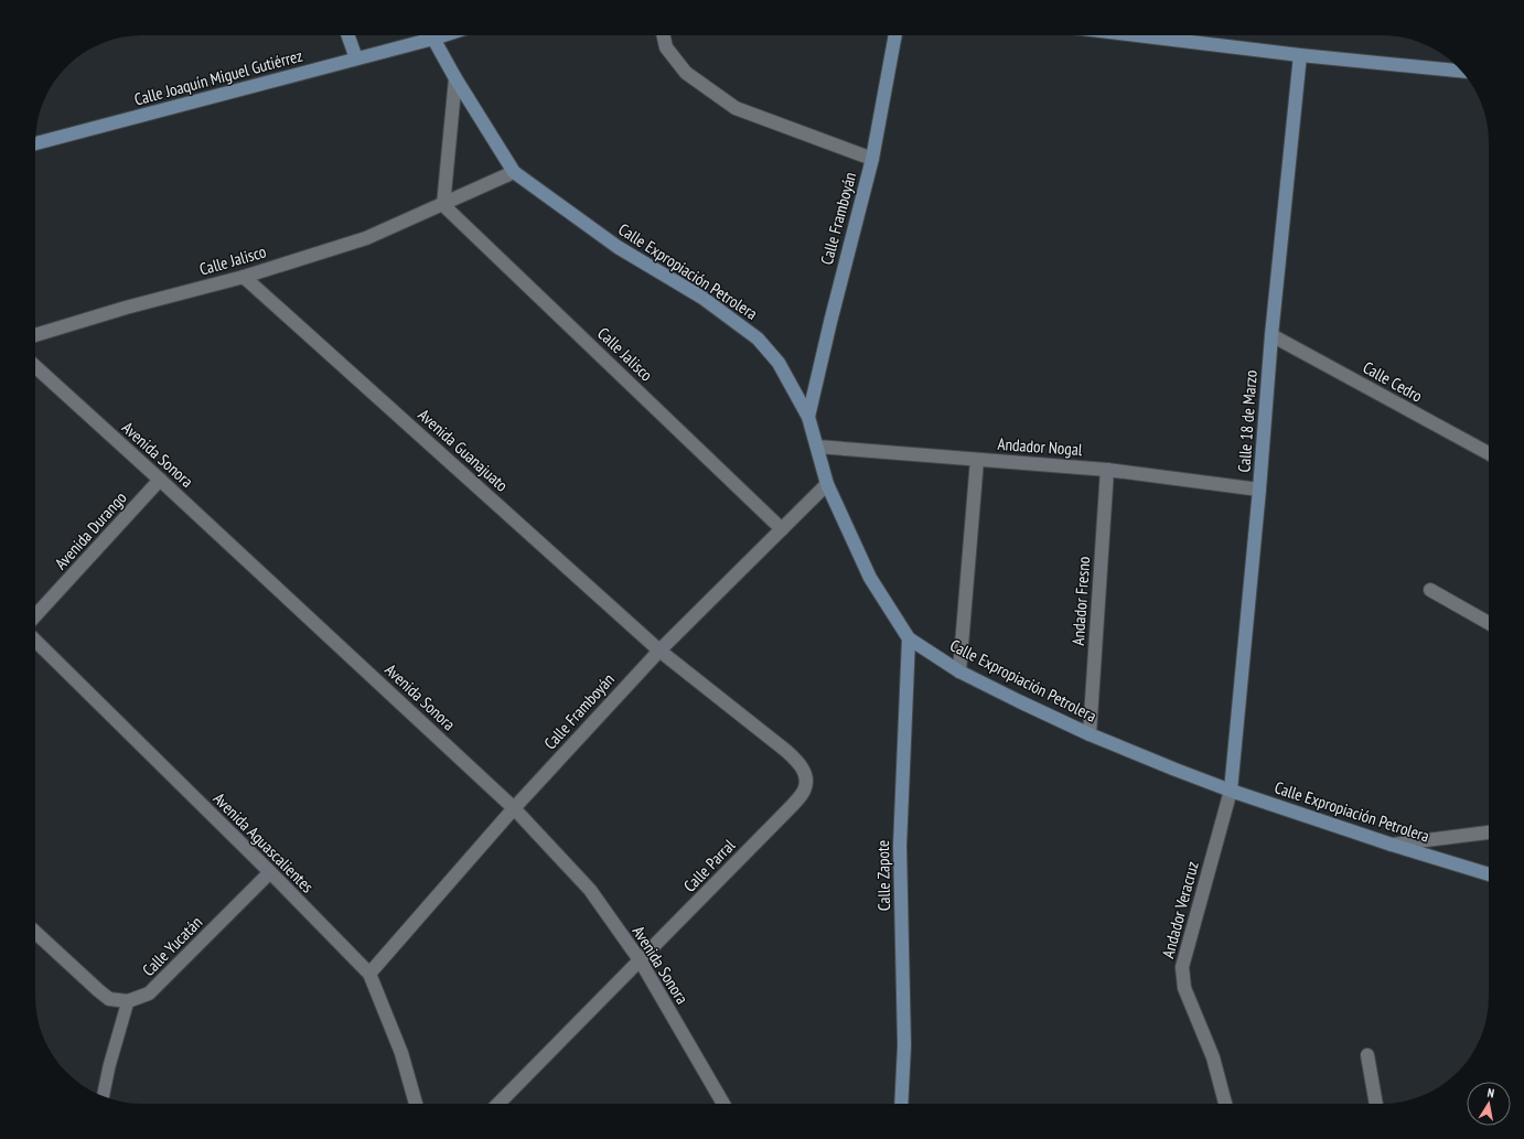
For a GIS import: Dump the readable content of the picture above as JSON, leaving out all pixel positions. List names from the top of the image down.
{
  "streets": {
    "street": [
      "Calle Joaquín Miguel Gutiérrez",
      "Calle Framboyán",
      "Calle Jalisco",
      "Calle Expropiación Petrolera",
      "Calle Cedro",
      "Calle 18 de Marzo",
      "Andador Nogal",
      "Avenida Guanajuato",
      "Avenida Sonora",
      "Avenida Durango",
      "Andador Fresno",
      "Avenida Aguascalientes",
      "Calle Parral",
      "Calle Zapote",
      "Andador Veracruz",
      "Calle Yucatán"
    ]
  },
  "crossings": [
    ["Calle Joaquín Miguel Gutiérrez", "Calle Expropiación Petrolera"],
    ["Calle Framboyán", "Calle Jalisco"],
    ["Calle Framboyán", "Calle Expropiación Petrolera"],
    ["Calle Framboyán", "Avenida Guanajuato"],
    ["Calle Framboyán", "Avenida Sonora"],
    ["Calle Framboyán", "Avenida Aguascalientes"],
    ["Calle Framboyán", "Calle Parral"],
    ["Calle Jalisco", "Calle Expropiación Petrolera"],
    ["Calle Jalisco", "Avenida Guanajuato"],
    ["Calle Expropiación Petrolera", "Calle 18 de Marzo"],
    ["Calle Expropiación Petrolera", "Andador Nogal"],
    ["Calle Expropiación Petrolera", "Andador Fresno"],
    ["Calle Expropiación Petrolera", "Calle Zapote"],
    ["Calle Expropiación Petrolera", "Andador Veracruz"],
    ["Calle Cedro", "Calle 18 de Marzo"],
    ["Calle 18 de Marzo", "Andador Nogal"],
    ["Calle 18 de Marzo", "Andador Veracruz"],
    ["Andador Nogal", "Andador Fresno"],
    ["Avenida Guanajuato", "Calle Parral"],
    ["Avenida Sonora", "Avenida Durango"],
    ["Avenida Sonora", "Calle Parral"],
    ["Avenida Aguascalientes", "Calle Yucatán"]
  ],
  "north": "top"
}
